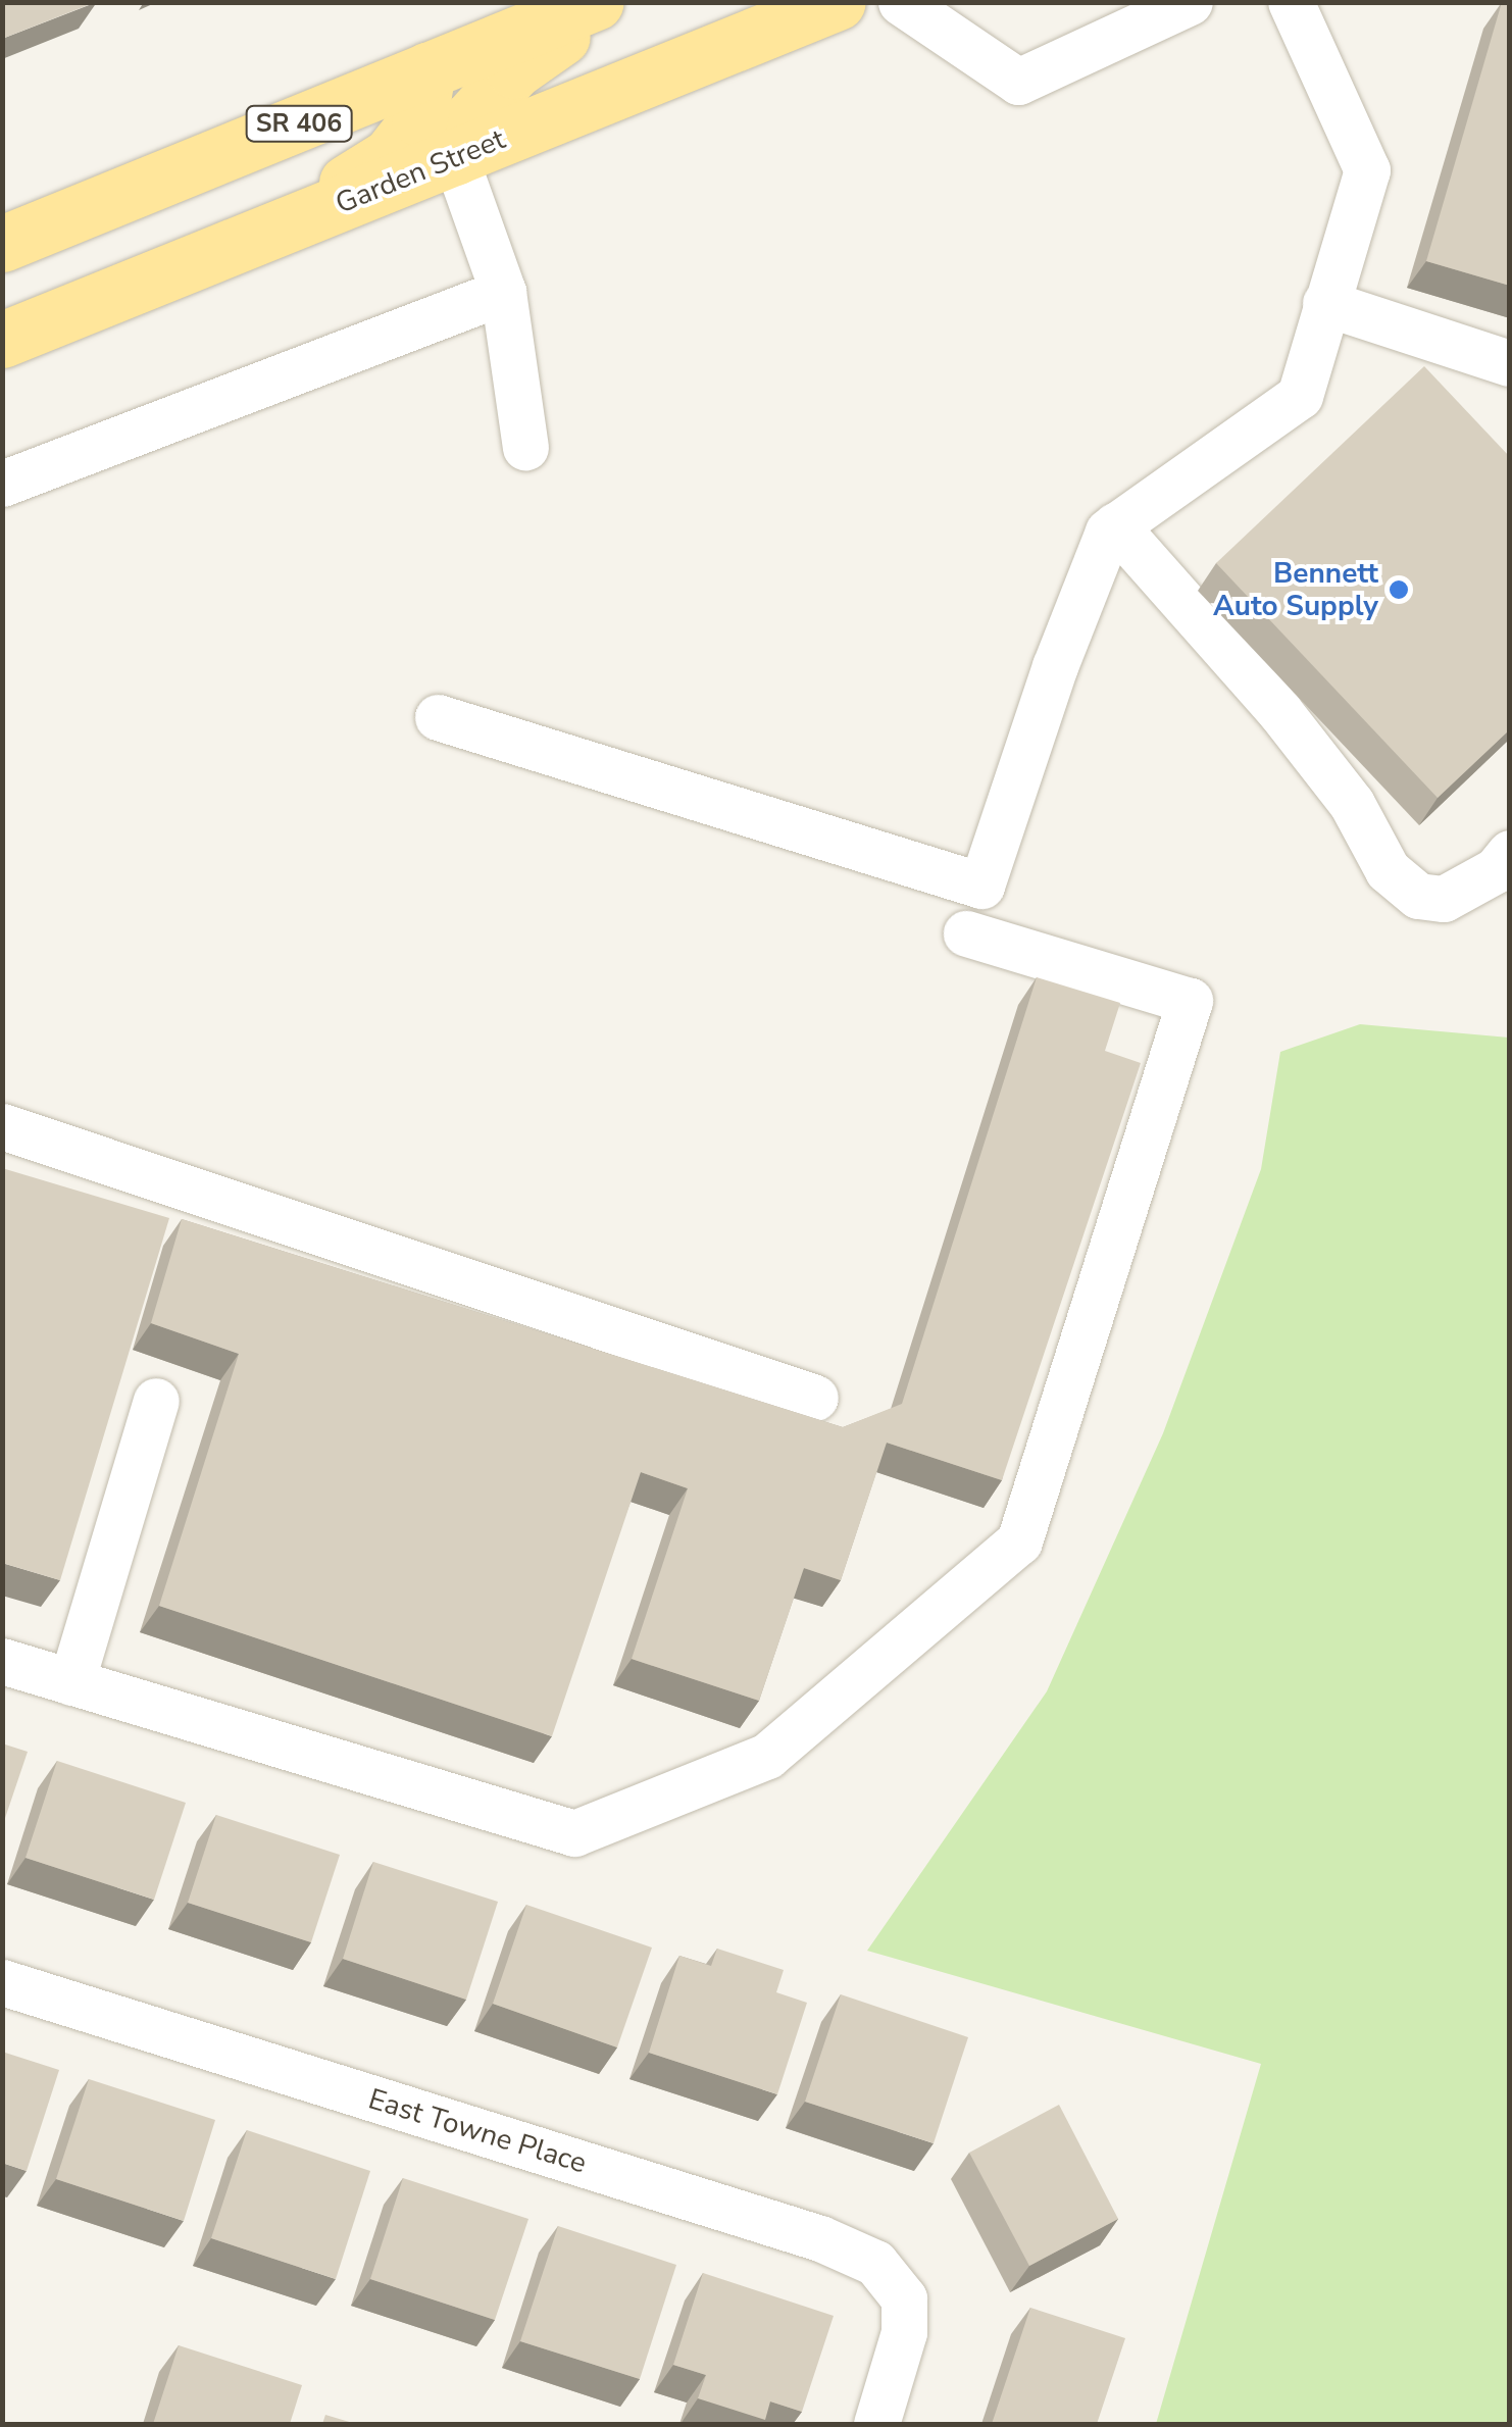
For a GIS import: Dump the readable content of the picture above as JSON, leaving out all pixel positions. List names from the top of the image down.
{
  "streets": {
    "main road": ["SR 406", "Garden Street"],
    "street": ["East Towne Place"]
  },
  "places": ["Bennett Auto Supply"]
}
